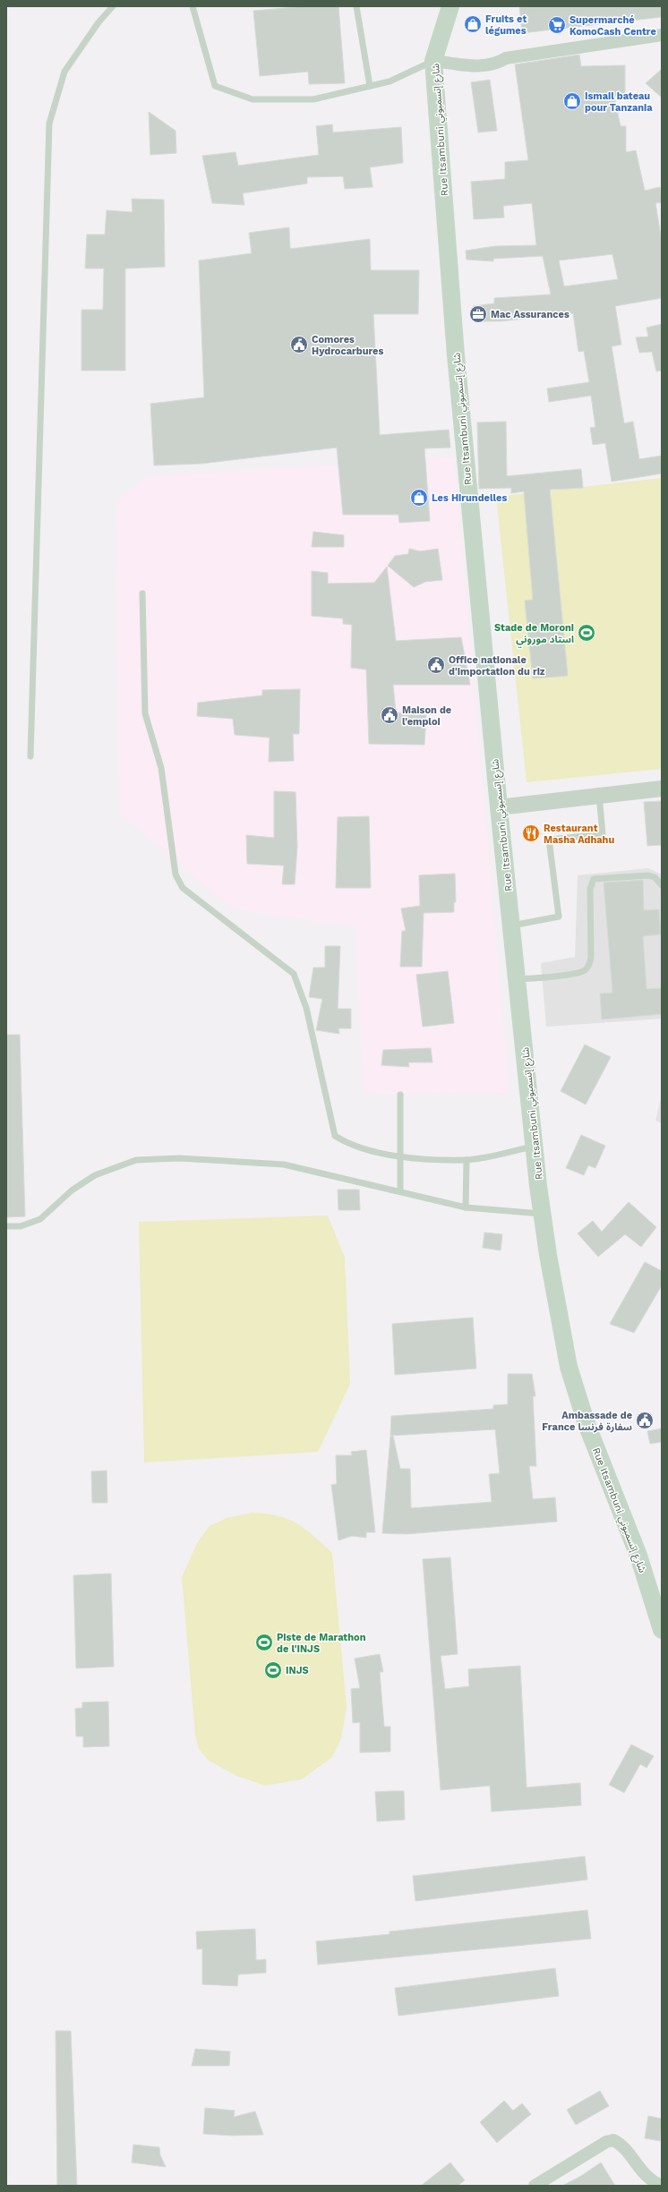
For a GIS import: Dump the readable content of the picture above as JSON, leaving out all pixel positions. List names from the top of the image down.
{
  "streets": {
    "main road": ["Rue Itsambuni شارع إتسمبوني"]
  },
  "places": {
    "shop": ["Fruits et légumes", "Ismail bateau pour Tanzania", "Les Hirundelles"],
    "supermarket": ["Supermarché KomoCash Centre"],
    "office": ["Mac Assurances"],
    "public building": [
      "Comores Hydrocarbures",
      "Office nationale d'importation du riz",
      "Maison de l'emploi",
      "Ambassade de France سفارة فرنسا"
    ],
    "sports": ["Stade de Moroni استاد موروني", "Piste de Marathon de l'INJS", "INJS"],
    "restaurant": ["Restaurant Masha Adhahu"]
  }
}
